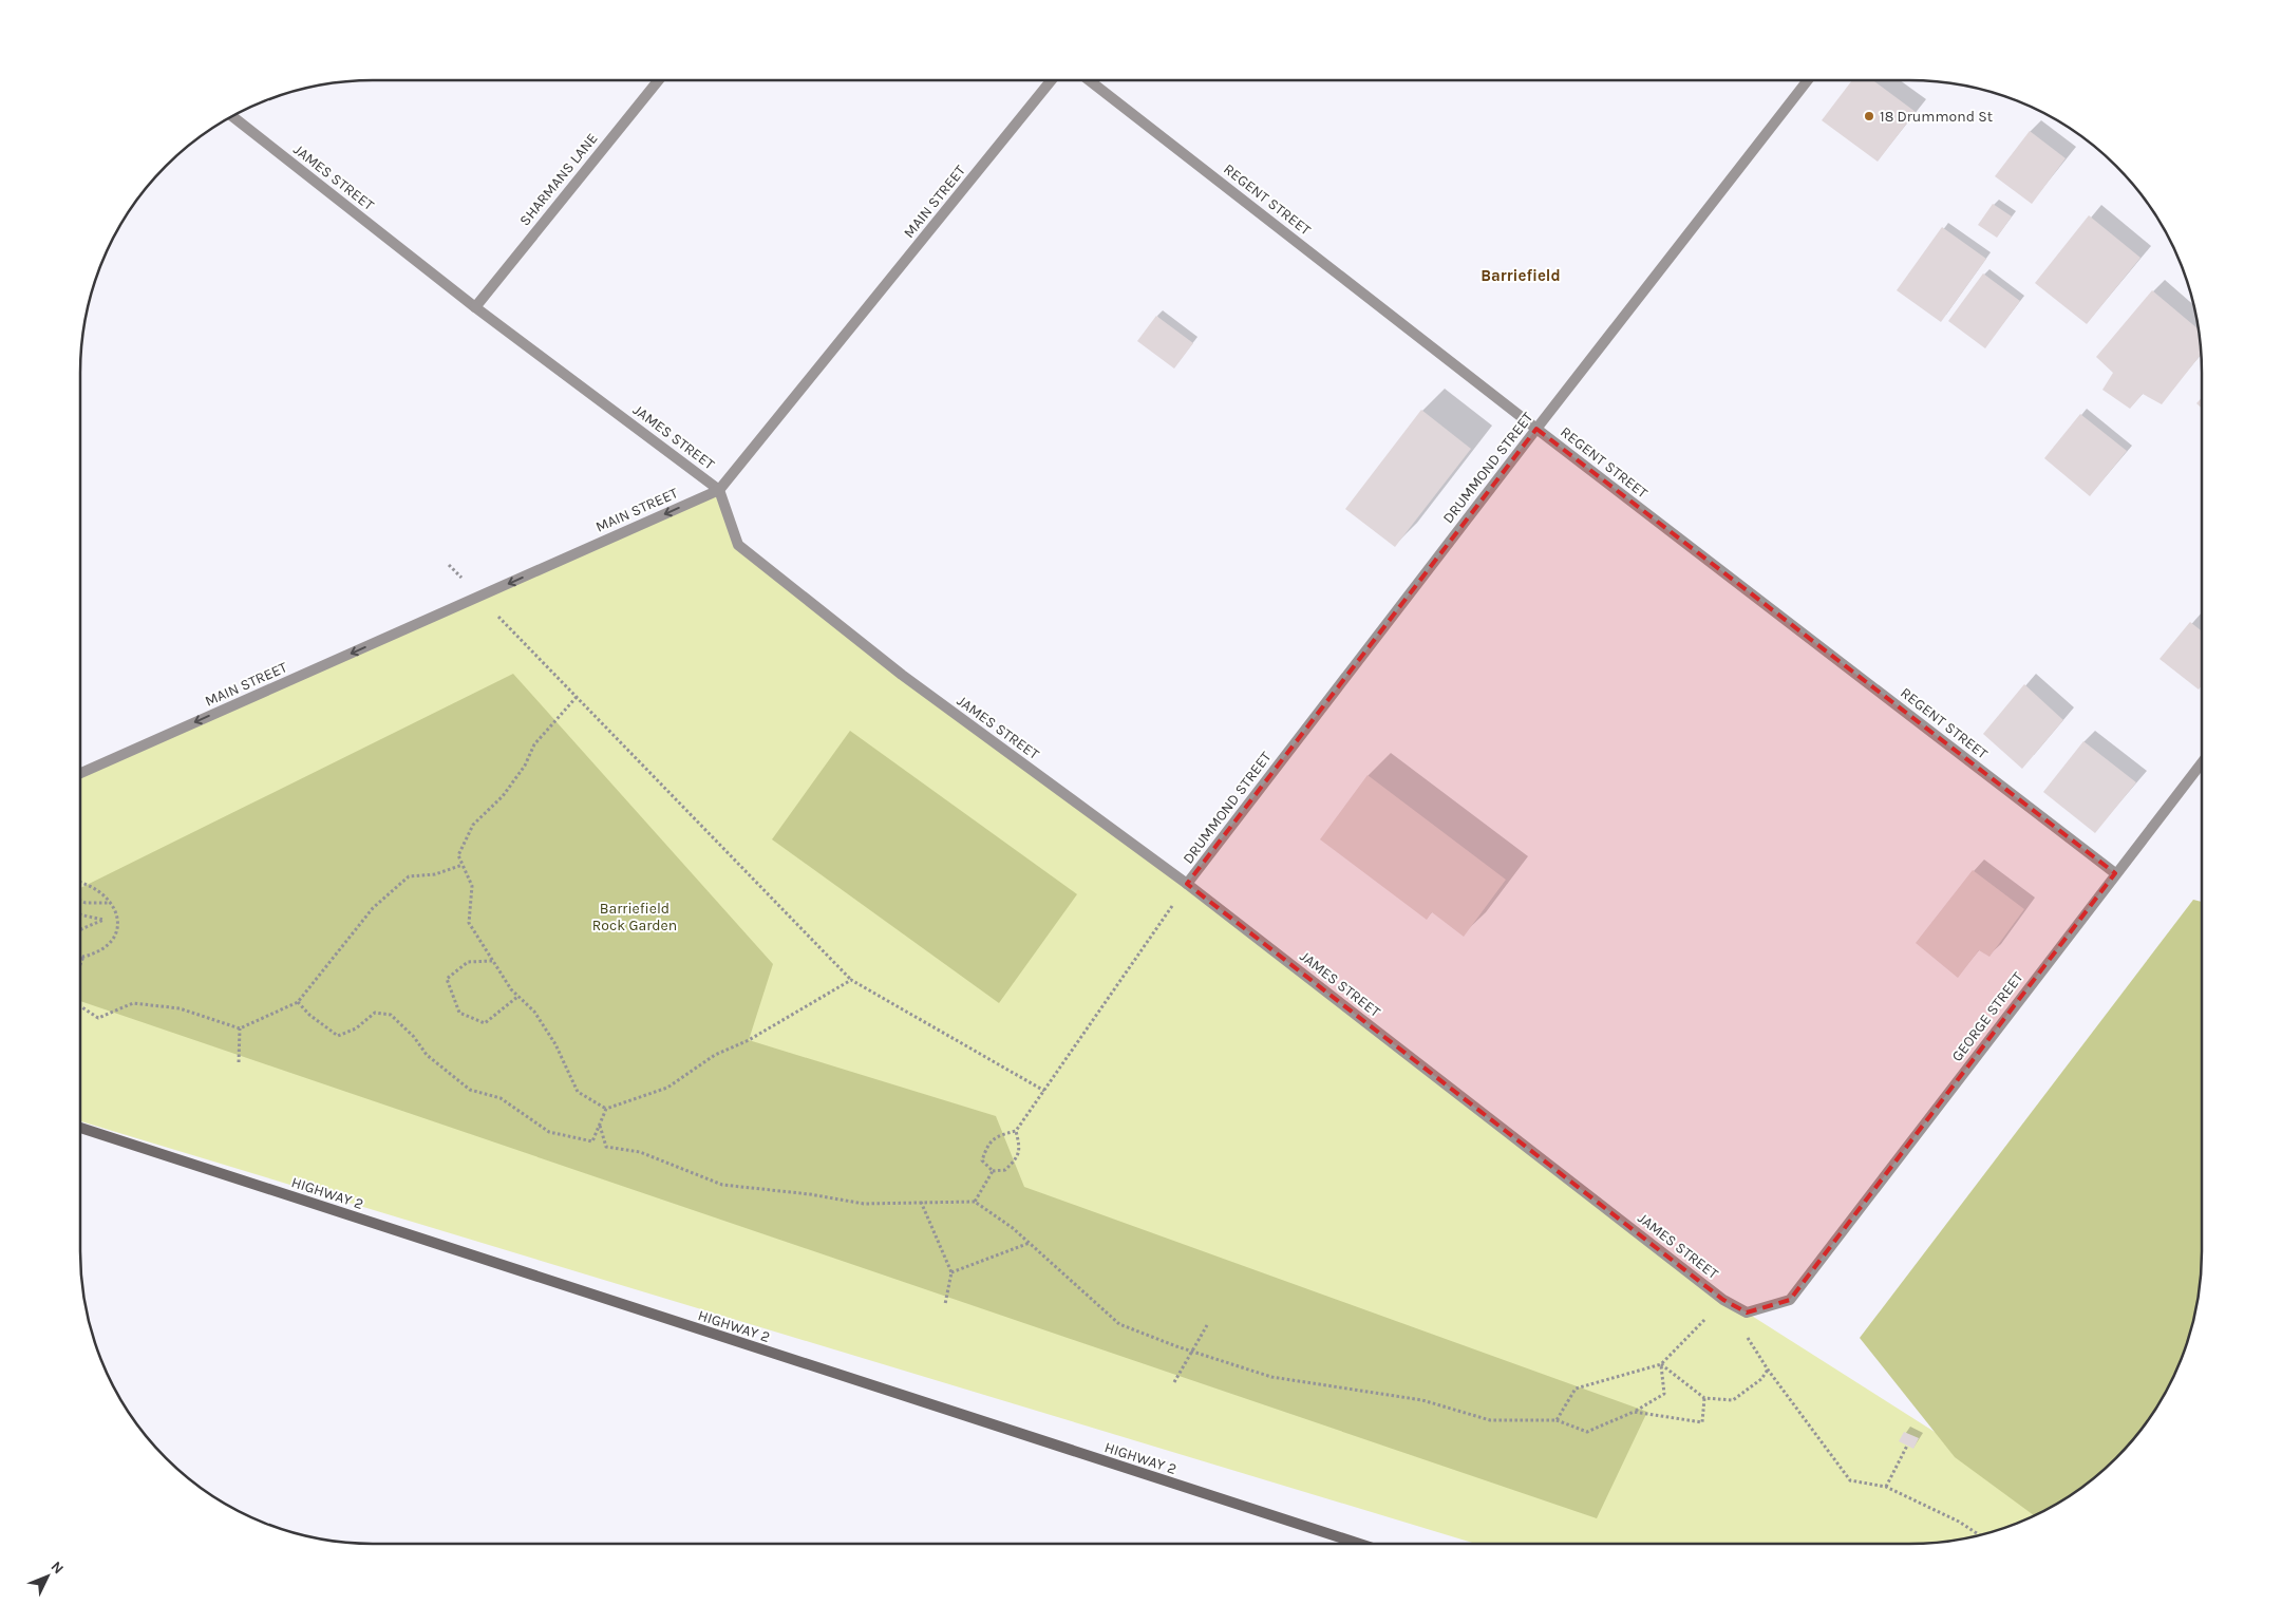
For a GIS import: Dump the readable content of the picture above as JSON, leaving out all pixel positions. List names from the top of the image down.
{
  "streets": {
    "main road": ["HIGHWAY 2"],
    "street": [
      "JAMES STREET",
      "SHARMANS LANE",
      "REGENT STREET",
      "MAIN STREET",
      "DRUMMOND STREET",
      "GEORGE STREET"
    ]
  },
  "crossings": [
    ["JAMES STREET", "SHARMANS LANE"],
    ["JAMES STREET", "MAIN STREET"],
    ["JAMES STREET", "DRUMMOND STREET"],
    ["JAMES STREET", "GEORGE STREET"],
    ["REGENT STREET", "DRUMMOND STREET"],
    ["REGENT STREET", "GEORGE STREET"]
  ],
  "one_way": ["MAIN STREET"],
  "districts": ["Barriefield"],
  "parks": ["Barriefield Rock Garden"],
  "places": ["18 Drummond St"],
  "north": "top right"
}
